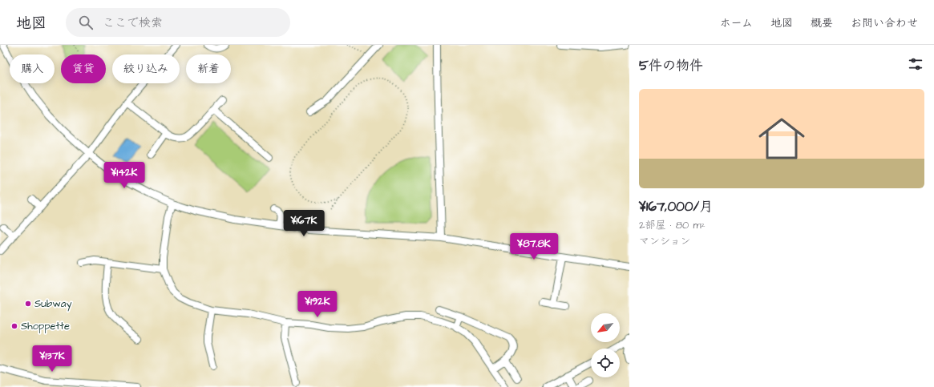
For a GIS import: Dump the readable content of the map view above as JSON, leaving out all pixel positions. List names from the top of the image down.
{
  "places": ["Subway", "Shoppette"],
  "north": "bottom left",
  "page": {
    "header": "地図",
    "search": "ここで検索",
    "nav": [
      "ホーム",
      "地図",
      "概要",
      "お問い合わせ"
    ],
    "heading": "5件の物件",
    "chip": [
      "購入",
      "賃貸",
      "絞り込み",
      "新着"
    ],
    "list": [
      {
        "name": "¥167,000/月",
        "note": "2部屋 · 80 m² · マンション"
      }
    ],
    "price": [
      "¥142K",
      "¥167K",
      "¥87.8K",
      "¥192K",
      "¥137K"
    ]
  }
}
